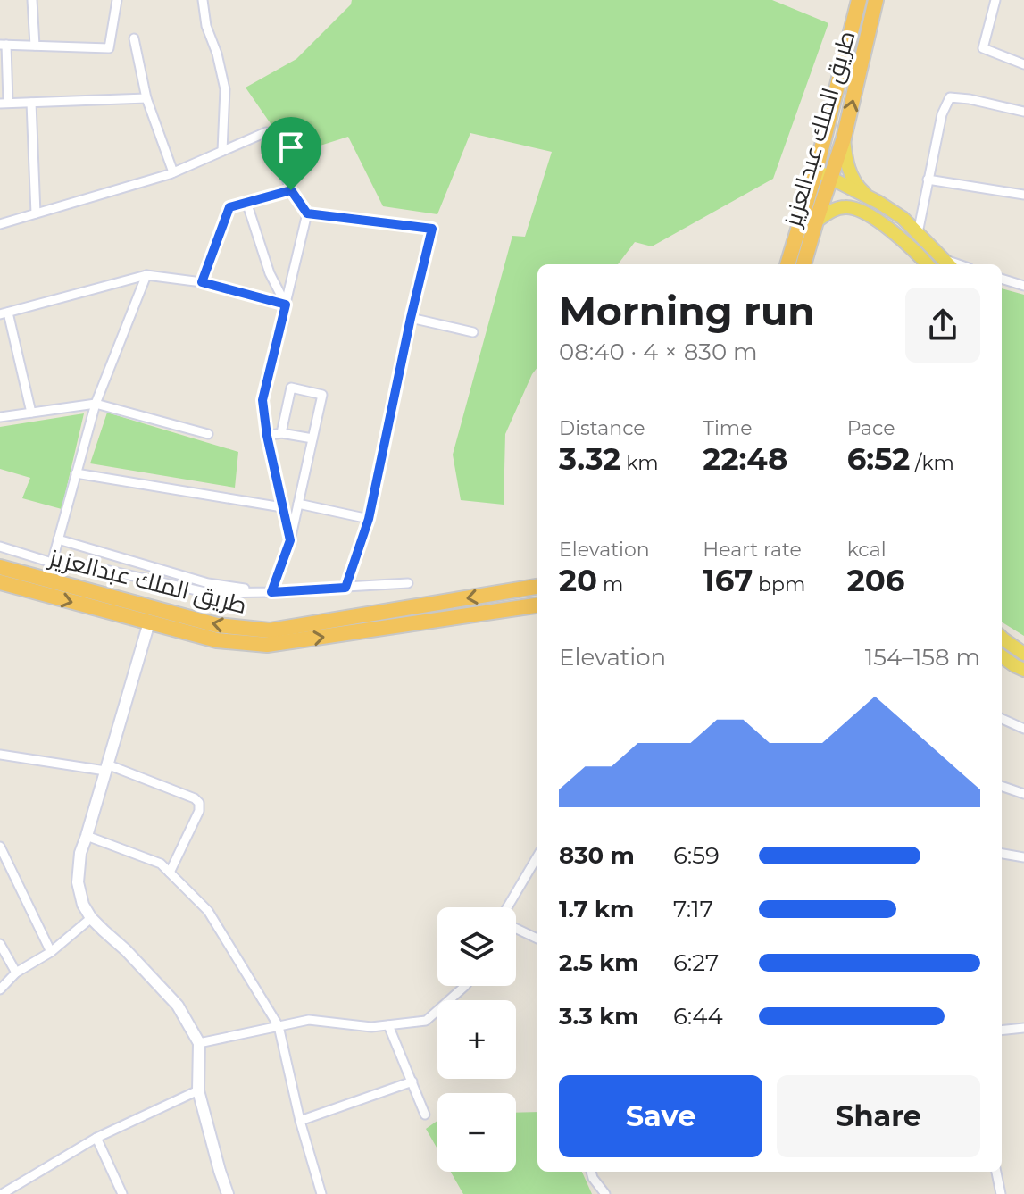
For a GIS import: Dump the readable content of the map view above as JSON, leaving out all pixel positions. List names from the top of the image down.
{
  "streets": {
    "highway": ["طريق الملك عبدالعزيز"]
  },
  "page": {
    "heading": ["Morning run", "08:40 · 4 × 830 m"],
    "stats": [
      ["Distance", "3.32 km"],
      ["Time", "22:48"],
      ["Pace", "6:52 /km"],
      ["Elevation", "20 m"],
      ["Heart rate", "167 bpm"],
      ["kcal", "206"]
    ],
    "chart": ["Elevation", "154–158 m"],
    "list": [
      {
        "name": "830 m",
        "note": "6:59"
      },
      {
        "name": "1.7 km",
        "note": "7:17"
      },
      {
        "name": "2.5 km",
        "note": "6:27"
      },
      {
        "name": "3.3 km",
        "note": "6:44"
      }
    ],
    "map_buttons": ["+", "−"],
    "buttons": ["Save", "Share"]
  }
}
